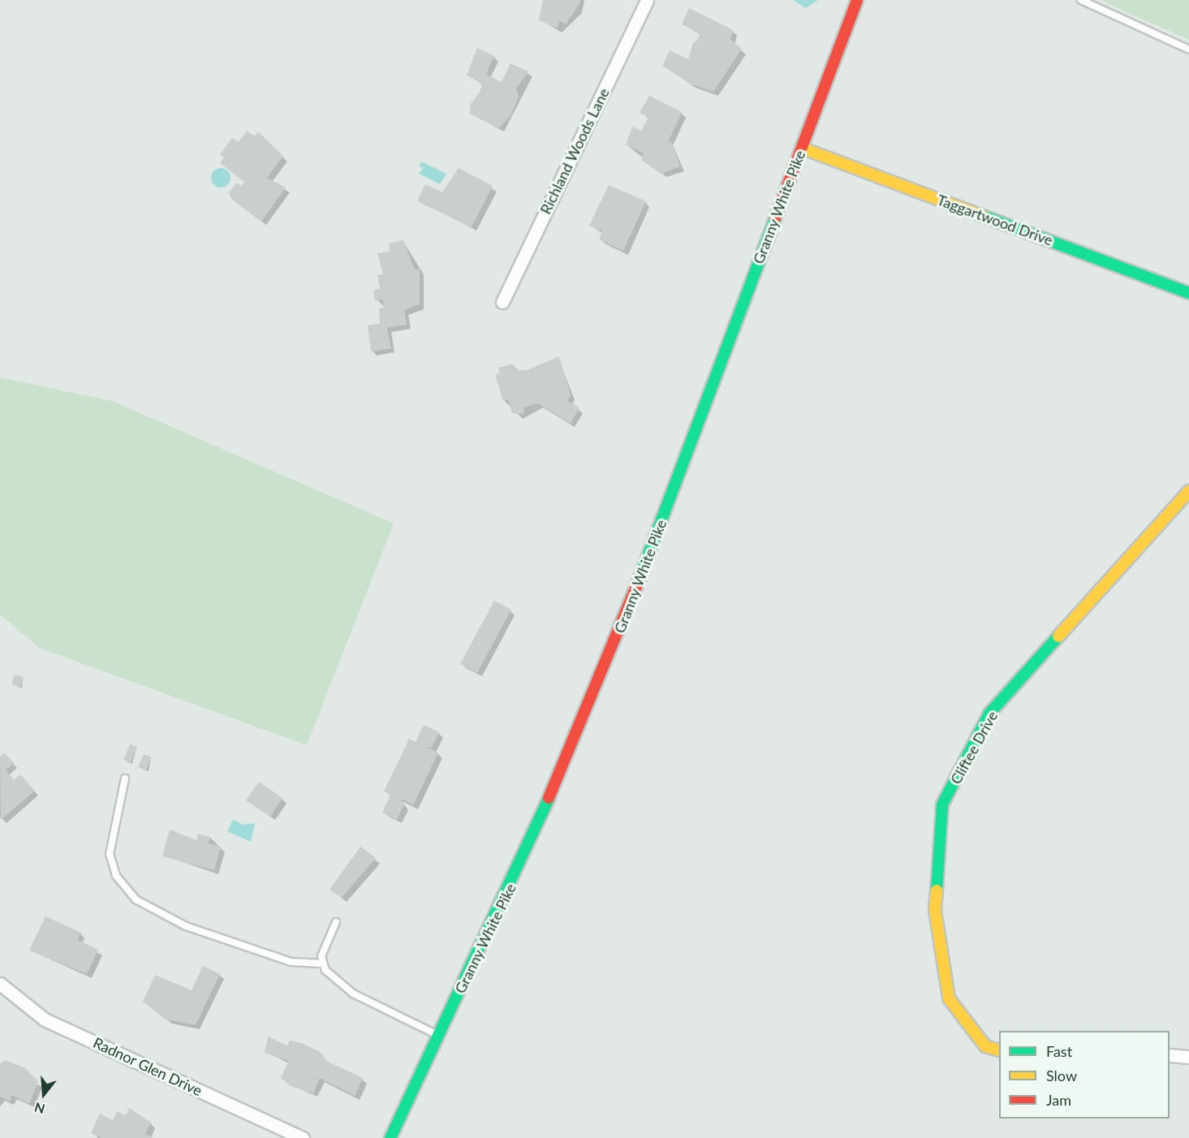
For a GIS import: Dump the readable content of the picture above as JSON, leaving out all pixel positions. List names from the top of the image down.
{
  "streets": {
    "main road": ["Granny White Pike", "Taggartwood Drive", "Cliftee Drive"],
    "street": ["Richland Woods Lane", "Radnor Glen Drive"]
  },
  "crossings": [
    ["Granny White Pike", "Taggartwood Drive"]
  ],
  "legend": ["Fast", "Slow", "Jam"],
  "north": "bottom"
}
